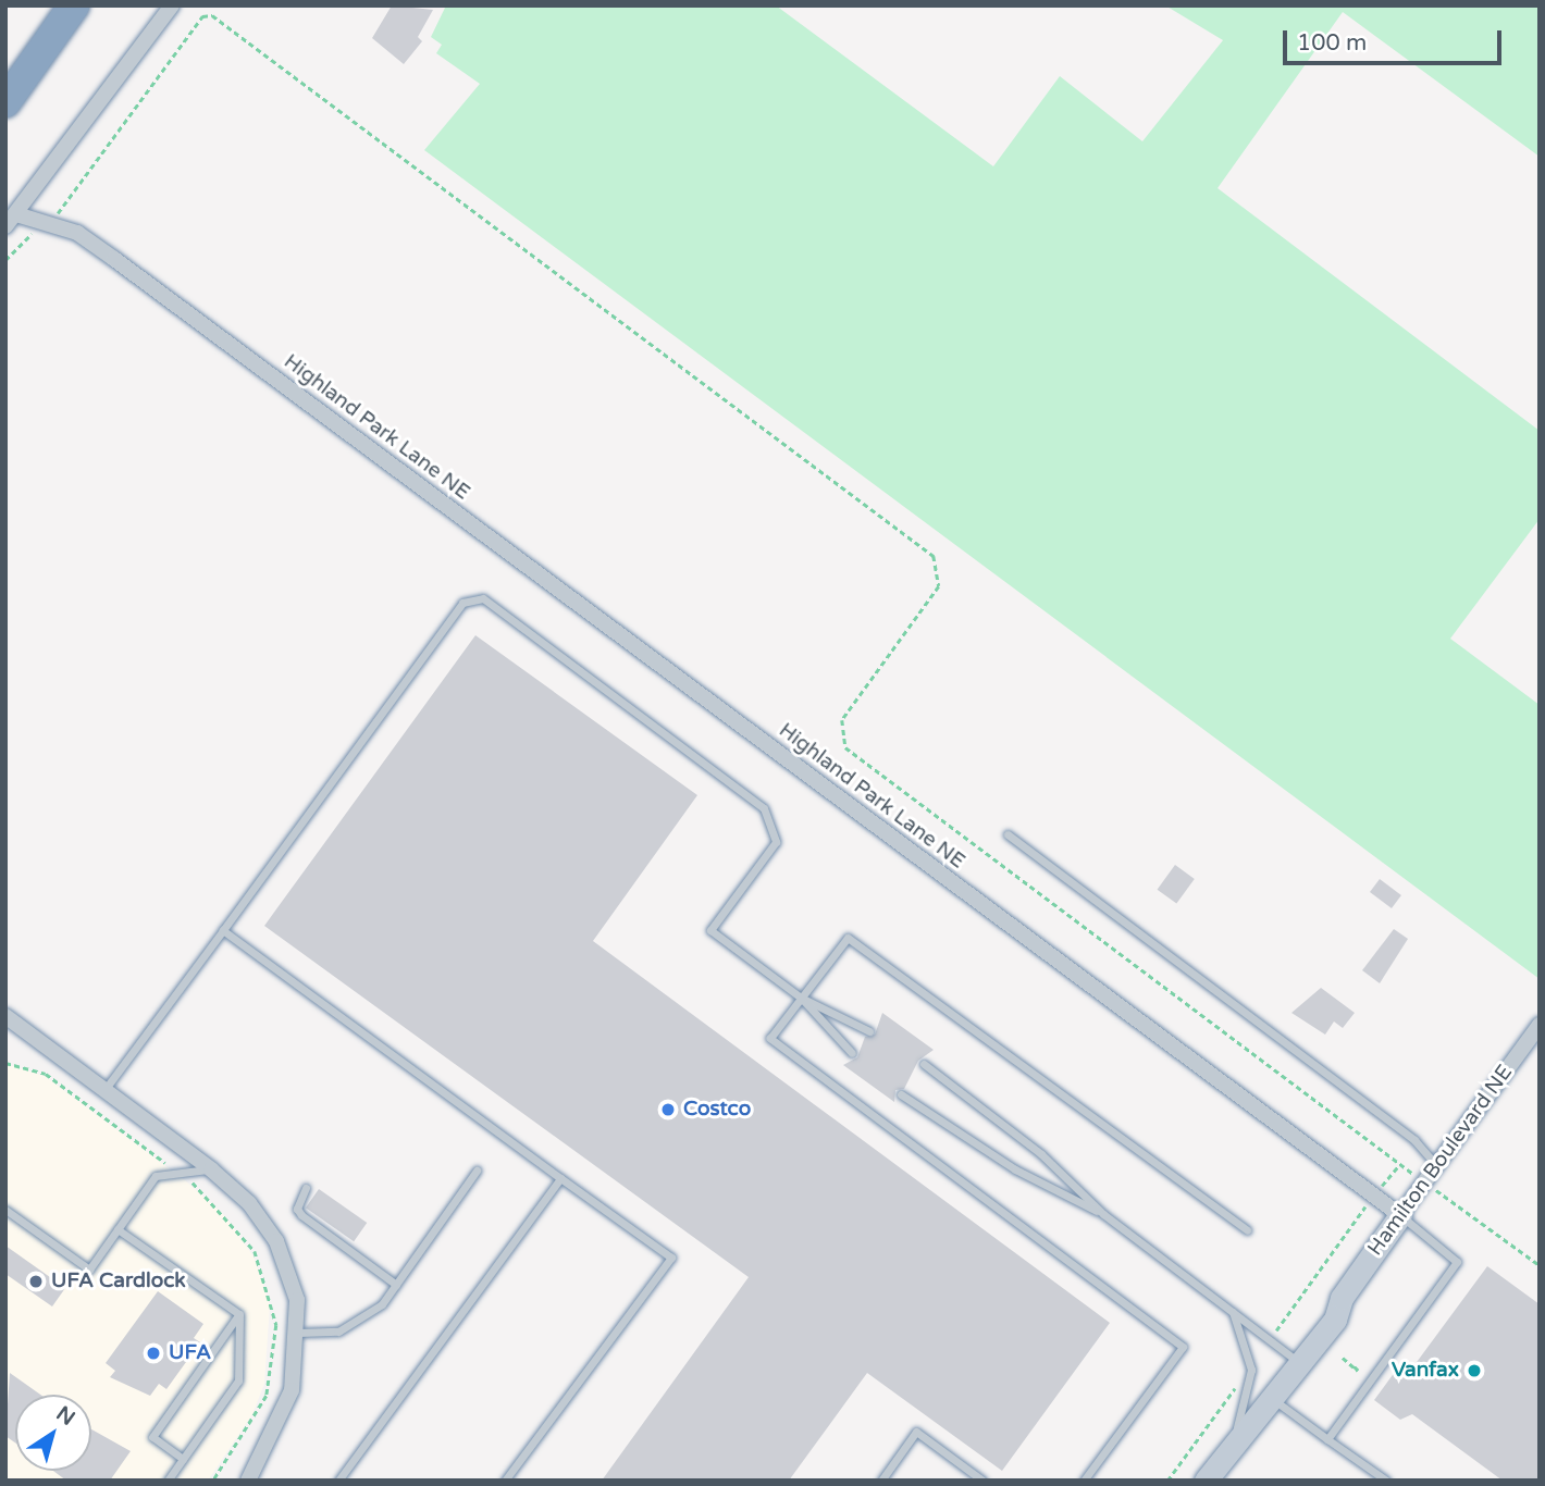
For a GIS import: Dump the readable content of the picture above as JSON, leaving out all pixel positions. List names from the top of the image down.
{
  "streets": {
    "street": ["Highland Park Lane NE", "Hamilton Boulevard NE"]
  },
  "crossings": [
    ["Highland Park Lane NE", "Hamilton Boulevard NE"]
  ],
  "places": [
    "Costco",
    "UFA Cardlock",
    "UFA",
    "Vanfax"
  ],
  "scale_bar": "100 m",
  "north": "top right"
}
